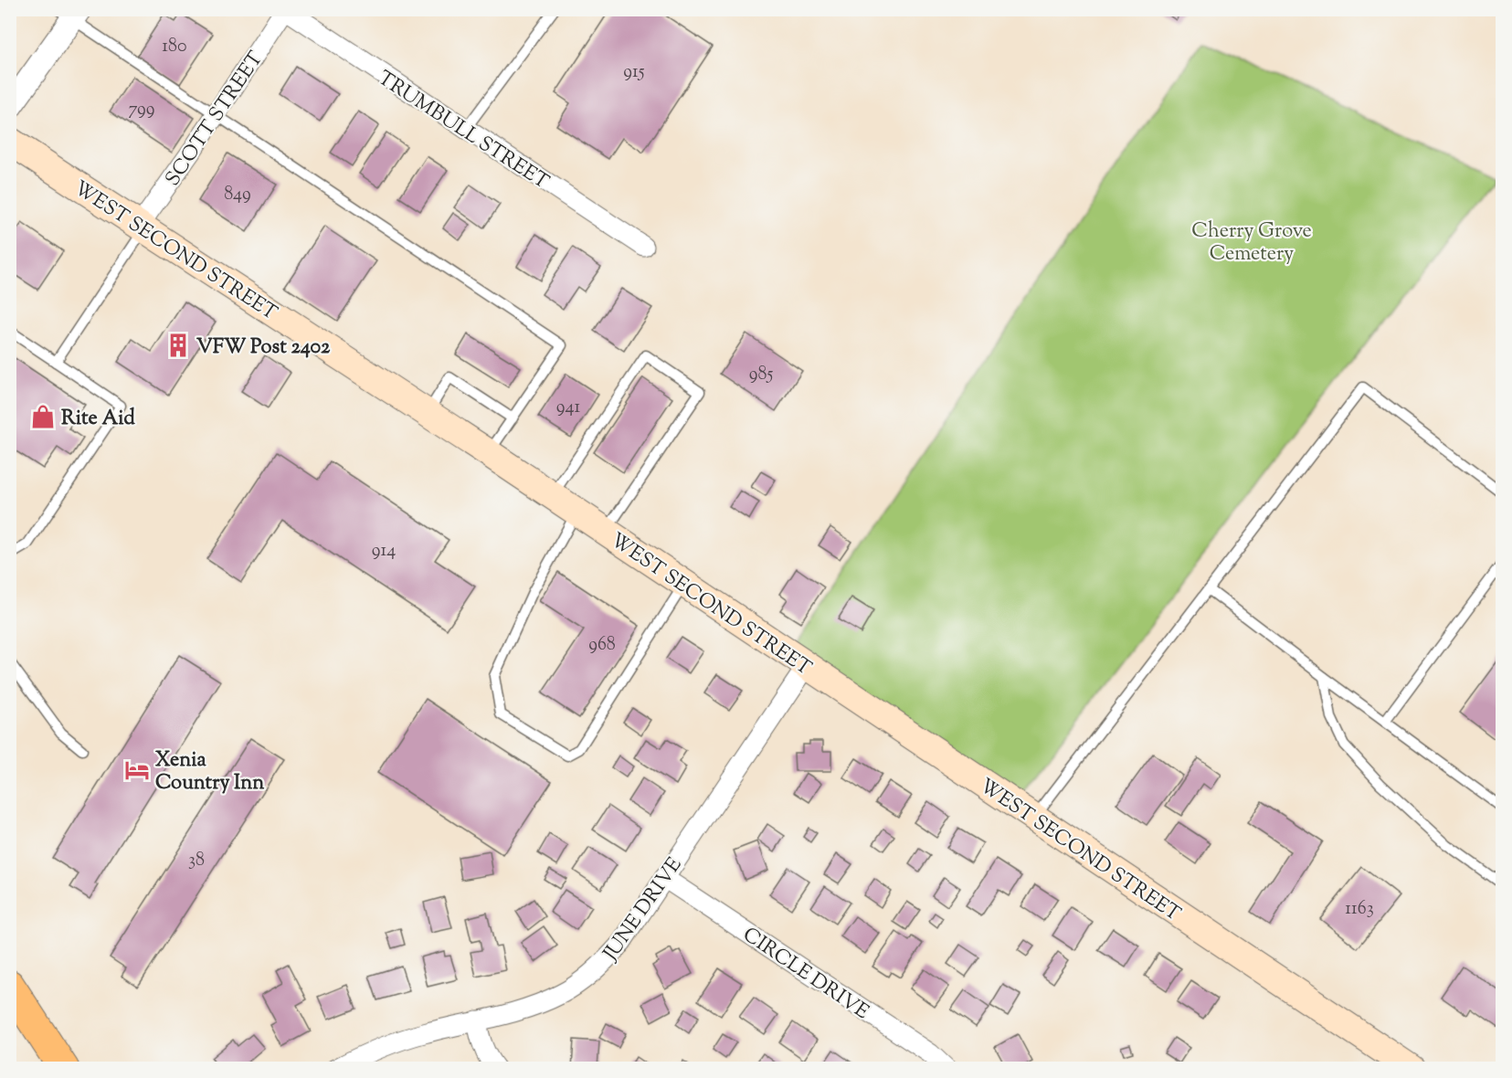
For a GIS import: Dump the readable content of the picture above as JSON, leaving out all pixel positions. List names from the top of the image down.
{
  "streets": {
    "main road": ["WEST SECOND STREET"],
    "street": [
      "SCOTT STREET",
      "TRUMBULL STREET",
      "JUNE DRIVE",
      "CIRCLE DRIVE"
    ]
  },
  "crossings": [
    ["SCOTT STREET", "TRUMBULL STREET"],
    ["SCOTT STREET", "WEST SECOND STREET"],
    ["WEST SECOND STREET", "JUNE DRIVE"],
    ["JUNE DRIVE", "CIRCLE DRIVE"]
  ],
  "parks": ["Cherry Grove Cemetery"],
  "places": {
    "building": ["VFW Post 2402"],
    "shop": ["Rite Aid"],
    "hotel": ["Xenia Country Inn"]
  },
  "house_numbers": [
    "180",
    "915",
    "799",
    "849",
    "985",
    "941",
    "914",
    "968",
    "38",
    "1163"
  ]
}
